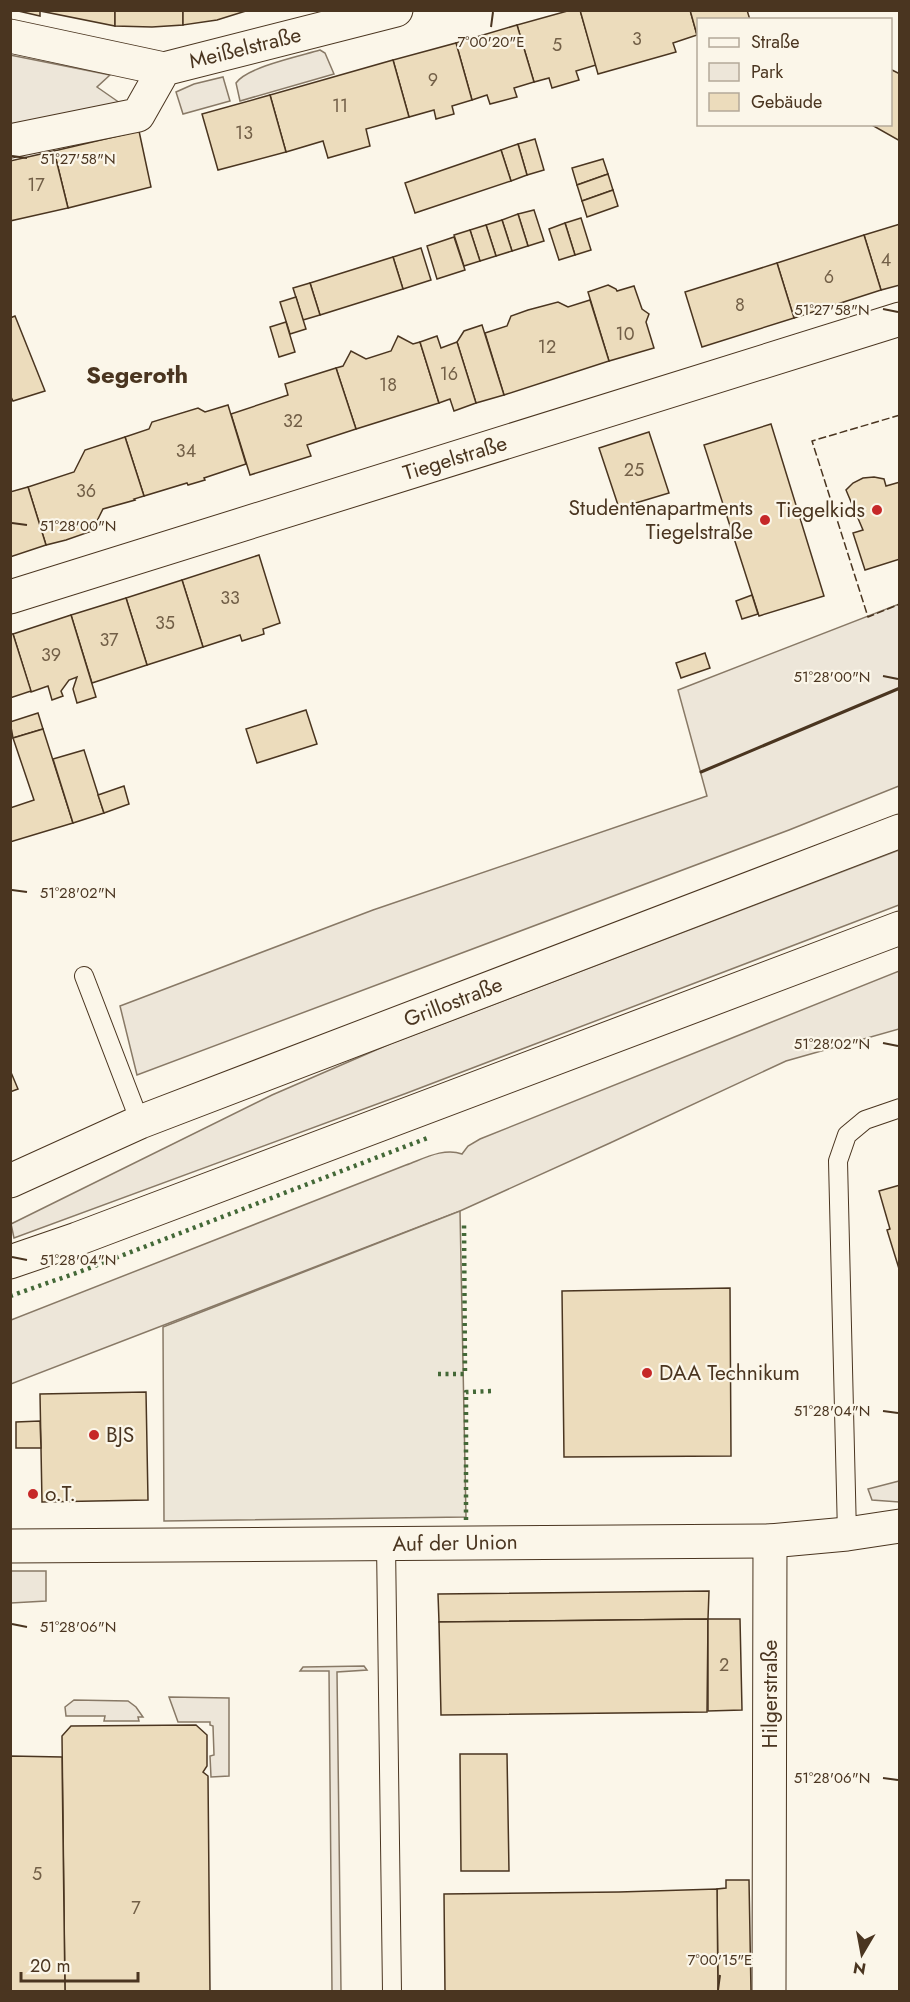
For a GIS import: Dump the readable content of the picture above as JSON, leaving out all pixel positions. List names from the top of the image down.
{
  "streets": {
    "street": [
      "Meißelstraße",
      "Tiegelstraße",
      "Grillostraße",
      "Auf der Union",
      "Hilgerstraße"
    ]
  },
  "crossings": [
    ["Auf der Union", "Hilgerstraße"]
  ],
  "districts": ["Segeroth"],
  "places": [
    "Tiegelkids",
    "Studentenapartments Tiegelstraße",
    "DAA Technikum",
    "BJS",
    "o.T."
  ],
  "house_numbers": [
    "3",
    "5",
    "9",
    "11",
    "13",
    "17",
    "4",
    "6",
    "8",
    "10",
    "12",
    "16",
    "18",
    "32",
    "34",
    "25",
    "36",
    "33",
    "35",
    "37",
    "39",
    "2",
    "5",
    "7"
  ],
  "legend": ["Straße", "Park", "Gebäude"],
  "scale_bar": "20 m",
  "north": "bottom",
  "coordinates": [
    "7°00'20\"E",
    "51°27'58\"N",
    "51°28'00\"N",
    "51°28'02\"N",
    "51°28'04\"N",
    "51°28'06\"N",
    "7°00'15\"E"
  ]
}
